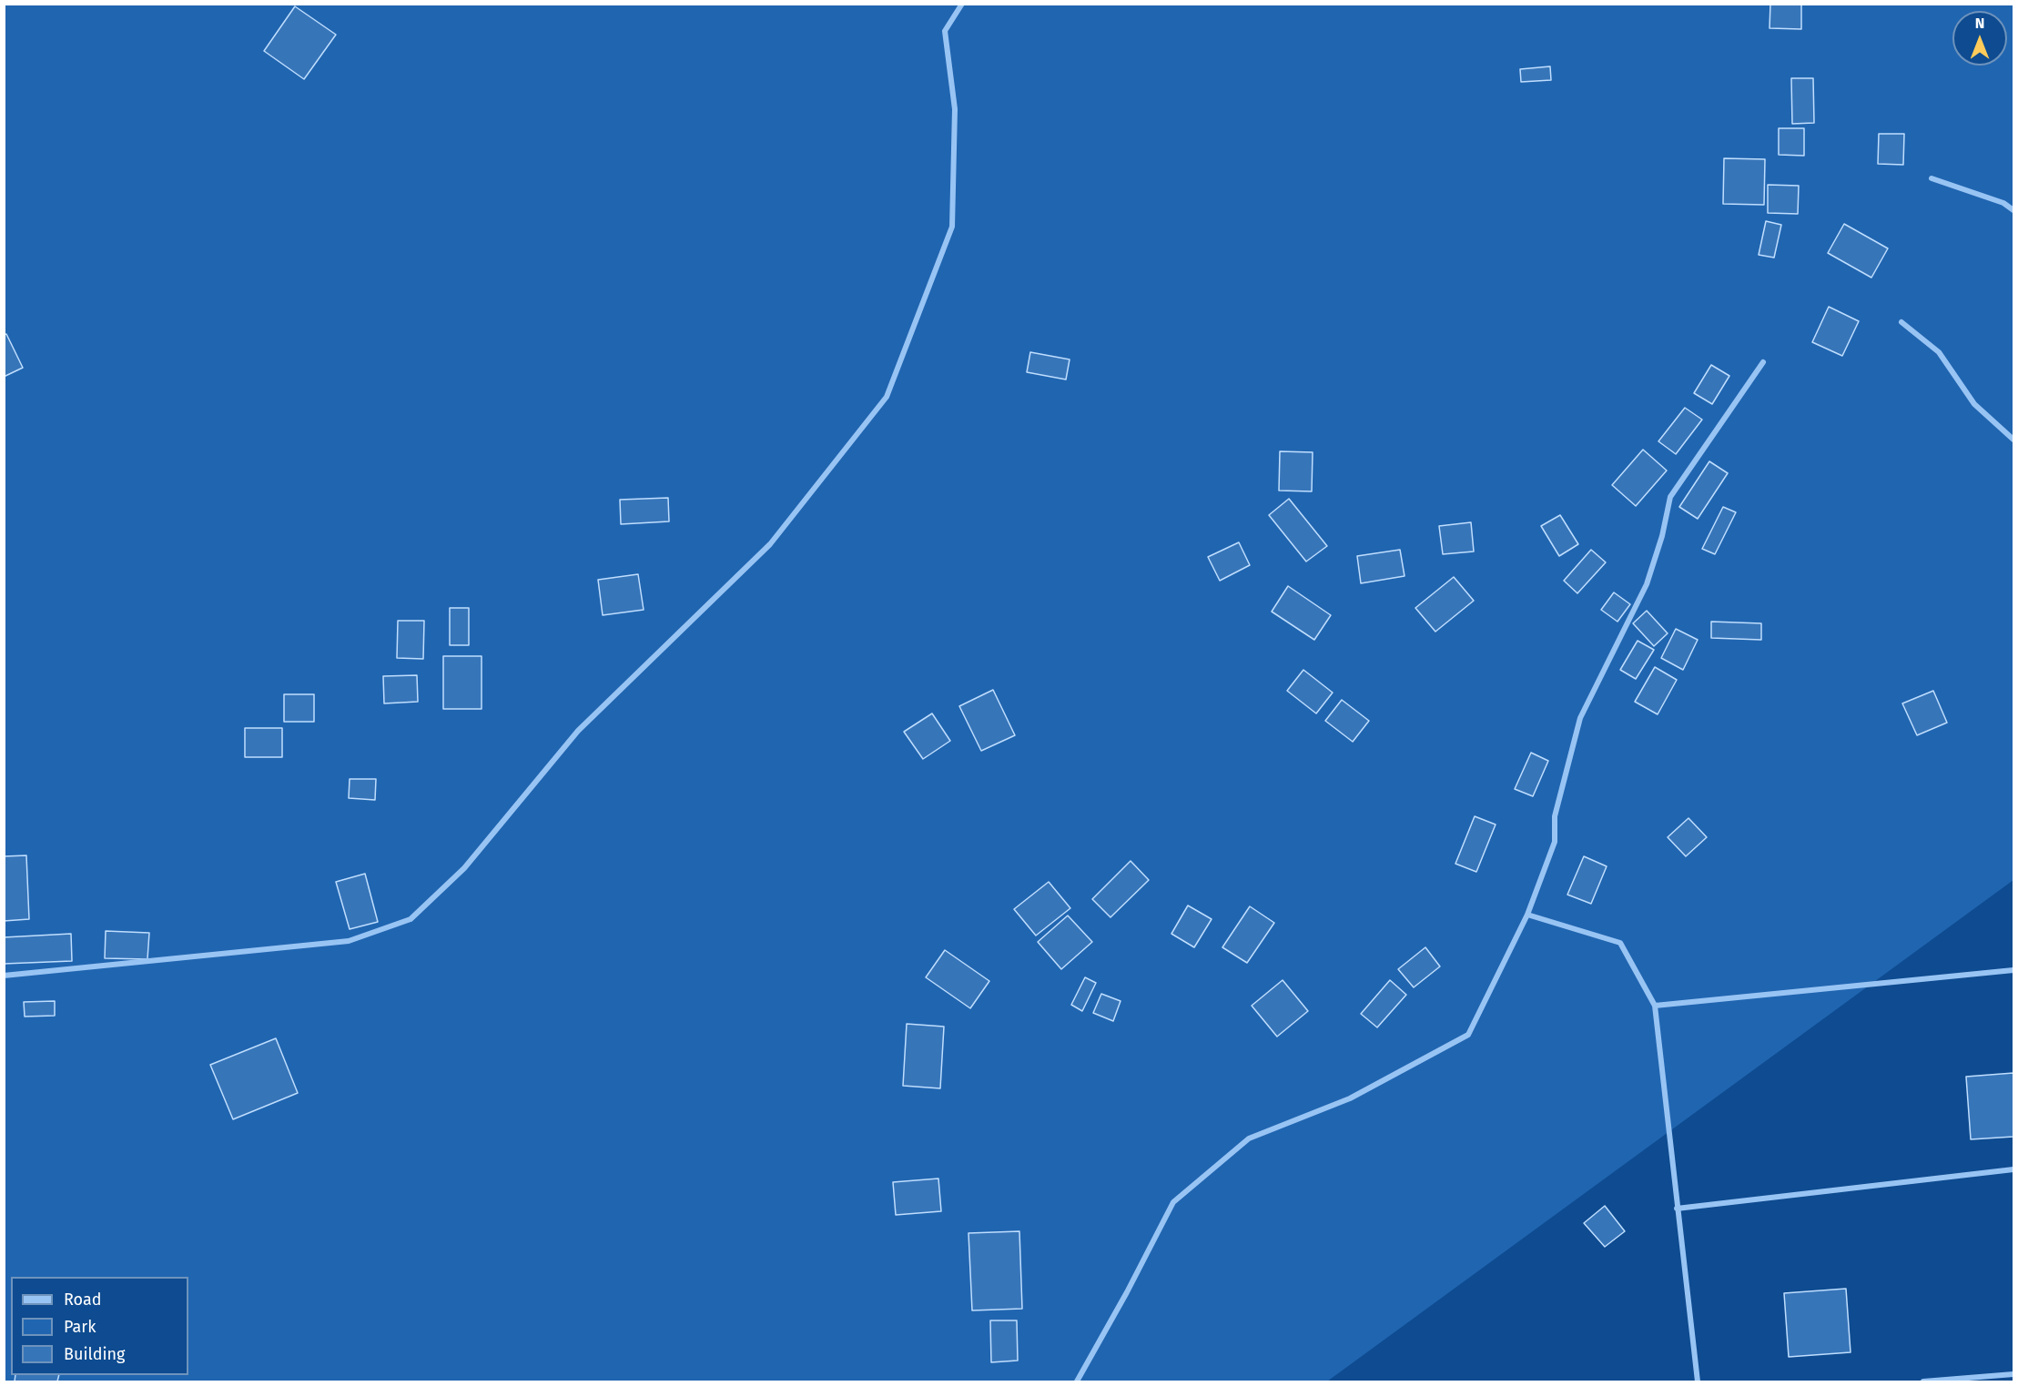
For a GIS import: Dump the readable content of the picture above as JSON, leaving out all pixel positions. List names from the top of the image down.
{
  "legend": ["Road", "Park", "Building"],
  "north": "top"
}
